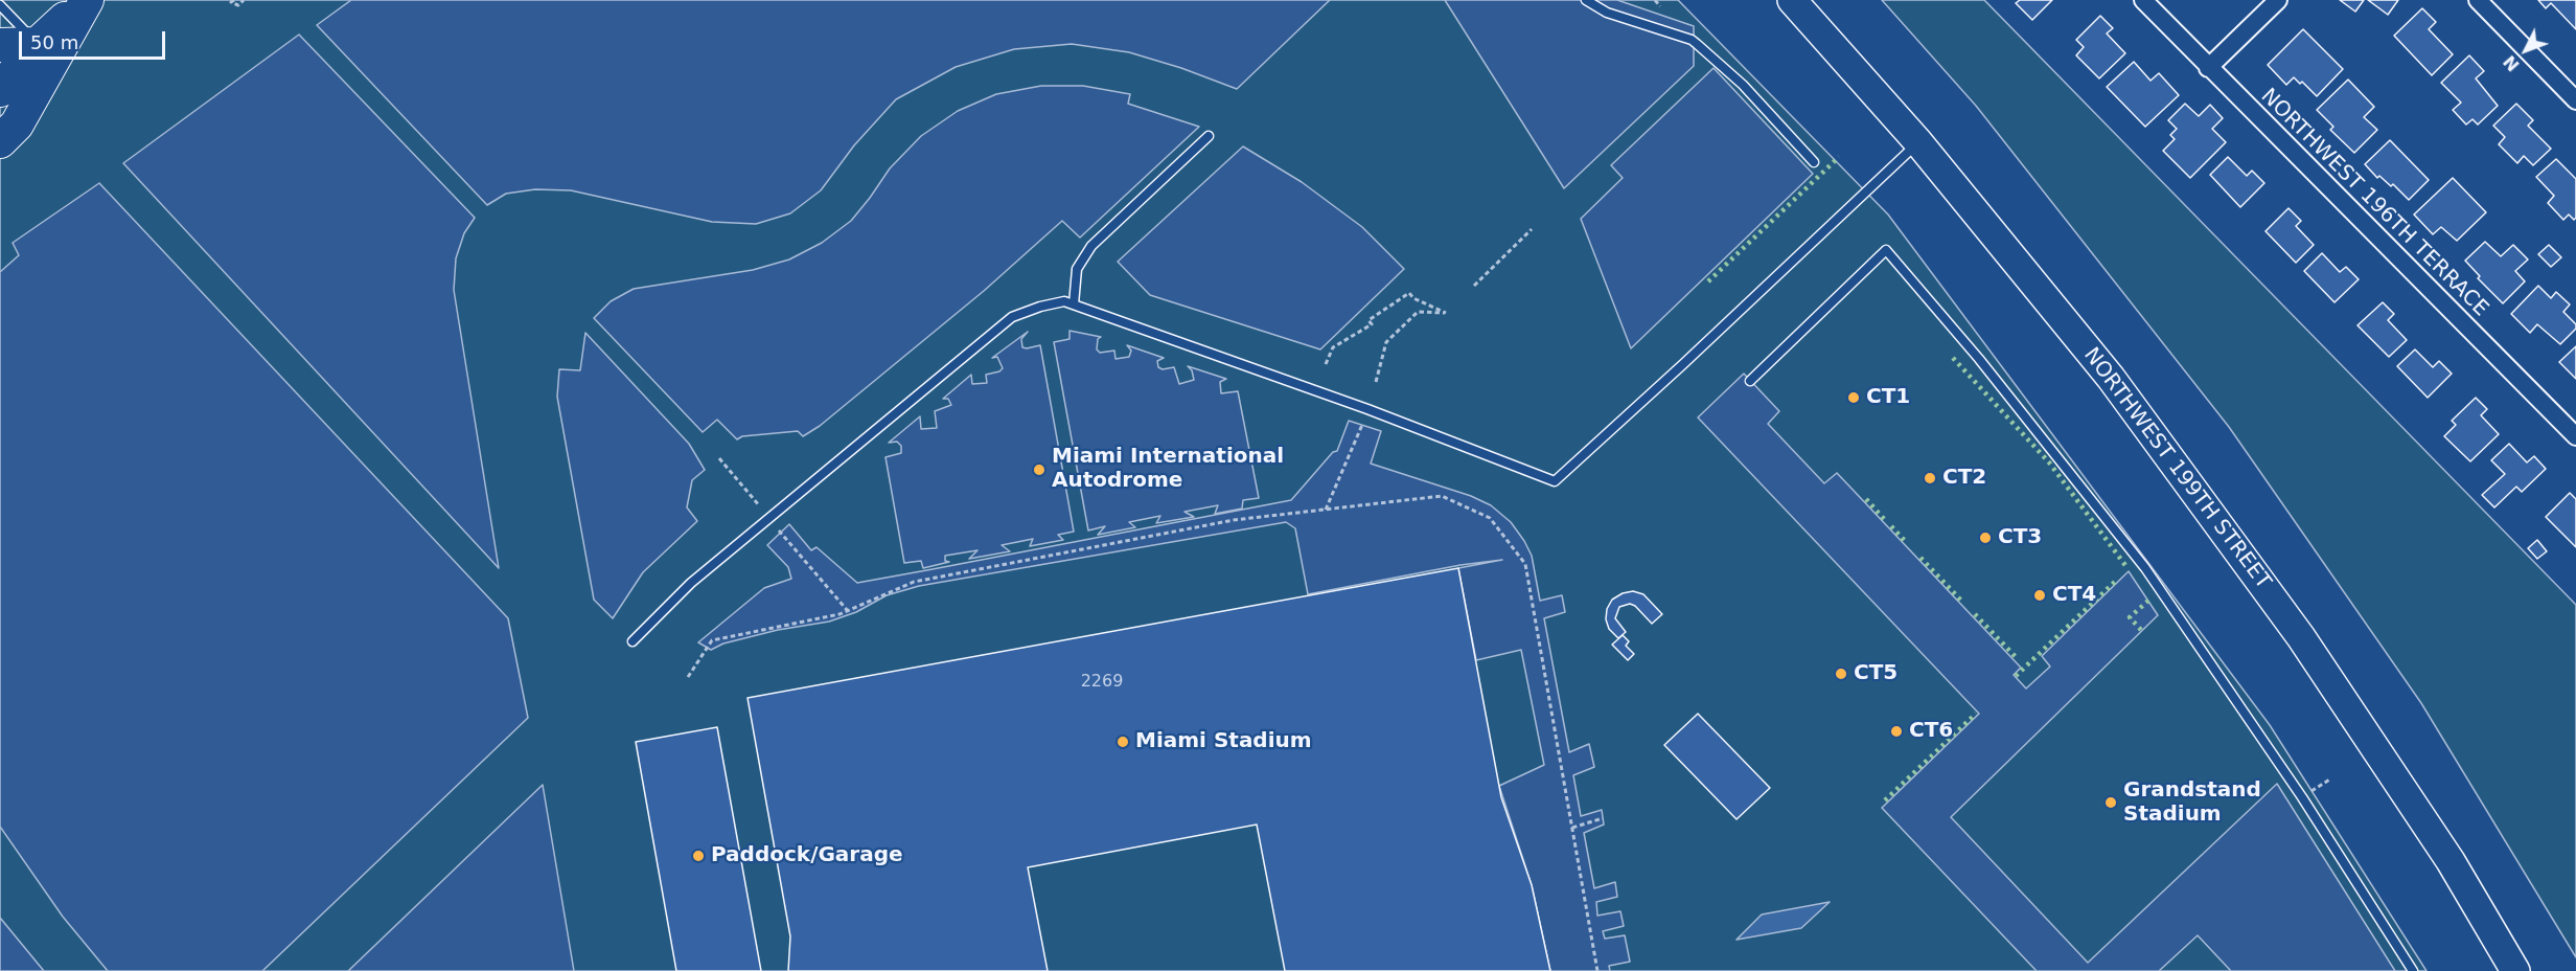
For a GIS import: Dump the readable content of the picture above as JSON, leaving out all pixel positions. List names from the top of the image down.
{
  "streets": {
    "main road": ["NORTHWEST 199TH STREET"],
    "street": ["NORTHWEST 196TH TERRACE"]
  },
  "places": [
    "CT1",
    "Miami International Autodrome",
    "CT2",
    "CT3",
    "CT4",
    "CT5",
    "CT6",
    "Miami Stadium",
    "Grandstand Stadium",
    "Paddock/Garage"
  ],
  "house_numbers": ["2269"],
  "scale_bar": "50 m",
  "north": "bottom left"
}
